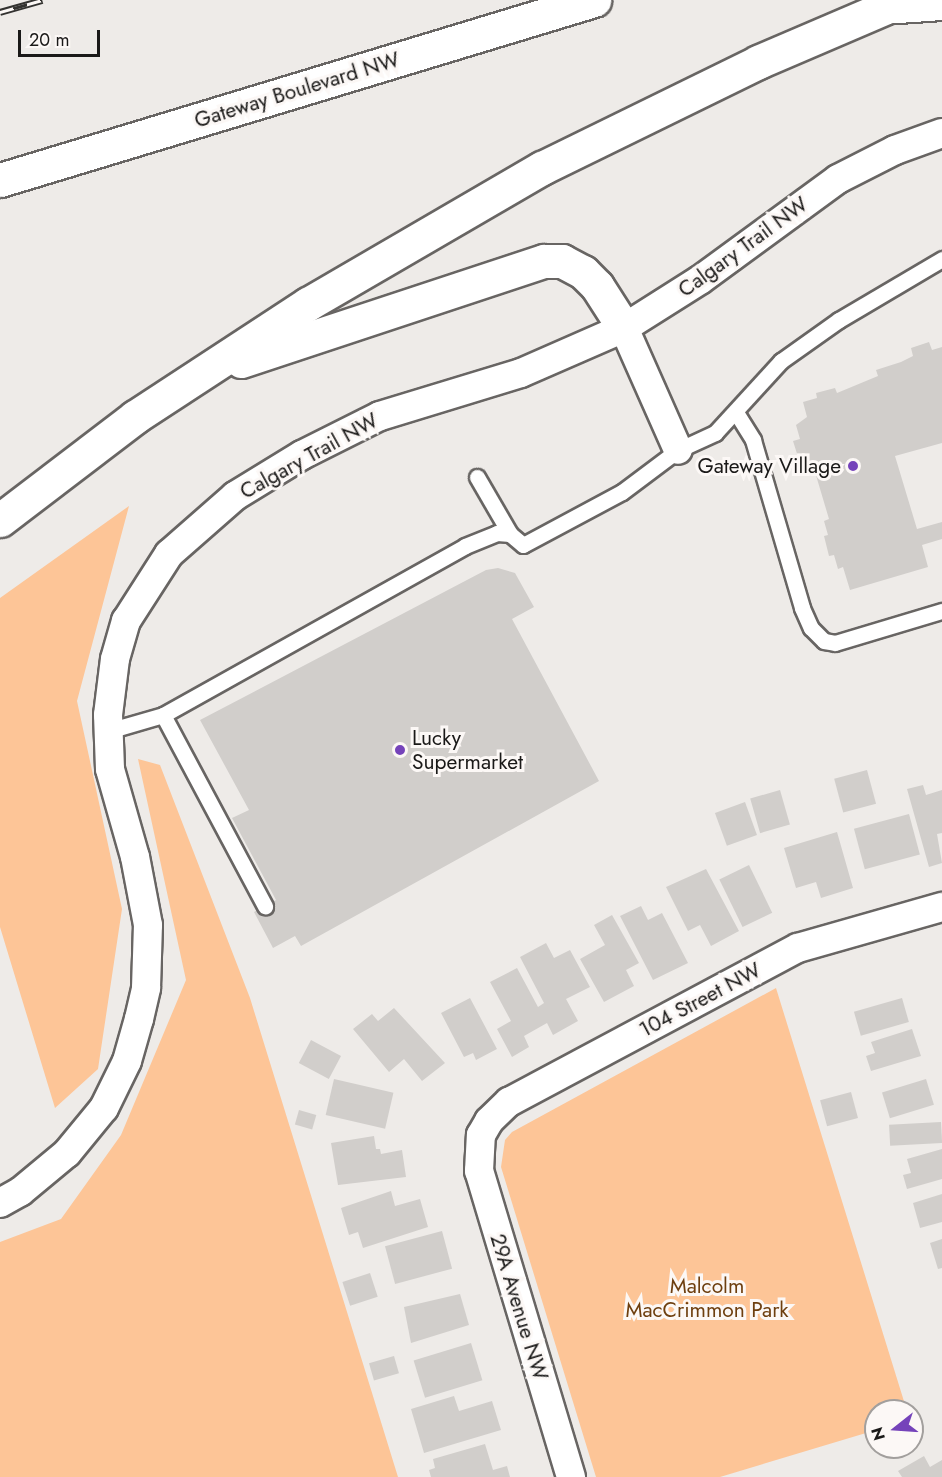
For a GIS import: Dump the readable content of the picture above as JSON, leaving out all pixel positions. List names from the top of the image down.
{
  "streets": {
    "highway": ["Gateway Boulevard NW"],
    "street": ["Calgary Trail NW", "104 Street NW", "29A Avenue NW"]
  },
  "crossings": [
    ["104 Street NW", "29A Avenue NW"]
  ],
  "parks": ["Malcolm MacCrimmon Park"],
  "places": ["Gateway Village", "Lucky Supermarket"],
  "scale_bar": "20 m",
  "north": "left"
}
